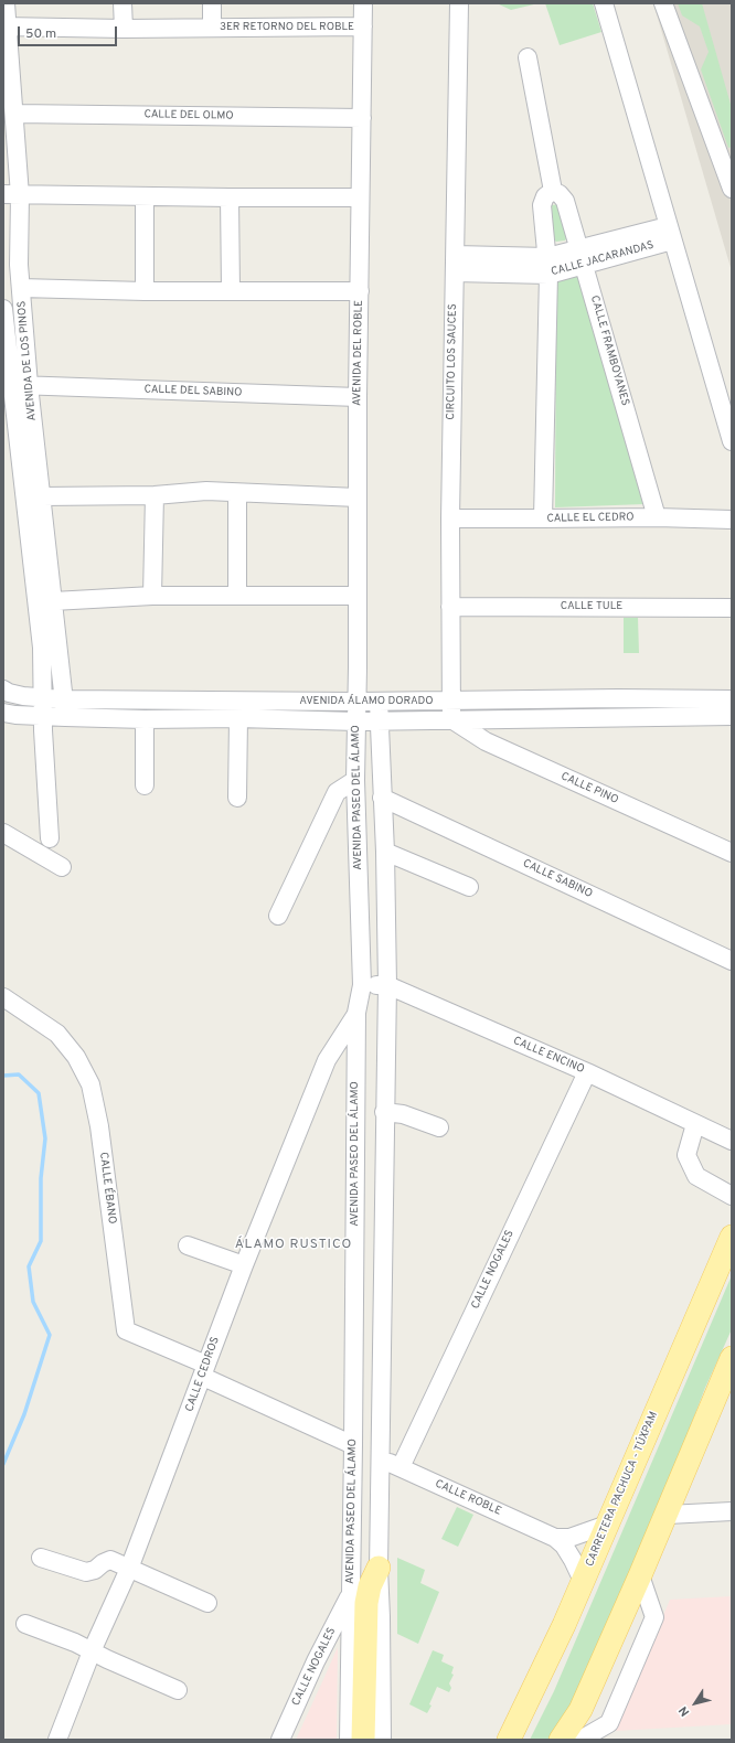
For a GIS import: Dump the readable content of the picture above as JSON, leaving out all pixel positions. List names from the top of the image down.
{
  "streets": {
    "main road": ["CARRETERA PACHUCA - TÚXPAM"],
    "street": [
      "3ER RETORNO DEL ROBLE",
      "CALLE DEL OLMO",
      "CALLE JACARANDAS",
      "CALLE FRAMBOYANES",
      "AVENIDA DEL ROBLE",
      "AVENIDA DE LOS PINOS",
      "CIRCUITO LOS SAUCES",
      "CALLE DEL SABINO",
      "CALLE EL CEDRO",
      "CALLE TULE",
      "AVENIDA ÁLAMO DORADO",
      "CALLE PINO",
      "AVENIDA PASEO DEL ÁLAMO",
      "CALLE SABINO",
      "CALLE ENCINO",
      "CALLE ÉBANO",
      "CALLE NOGALES",
      "CALLE CEDROS",
      "CALLE ROBLE"
    ]
  },
  "crossings": [
    ["3ER RETORNO DEL ROBLE", "AVENIDA DEL ROBLE"],
    ["3ER RETORNO DEL ROBLE", "AVENIDA DE LOS PINOS"],
    ["CALLE DEL OLMO", "AVENIDA DEL ROBLE"],
    ["CALLE DEL OLMO", "AVENIDA DE LOS PINOS"],
    ["CALLE JACARANDAS", "CALLE FRAMBOYANES"],
    ["CALLE JACARANDAS", "CIRCUITO LOS SAUCES"],
    ["CALLE FRAMBOYANES", "CALLE EL CEDRO"],
    ["AVENIDA DEL ROBLE", "CALLE DEL SABINO"],
    ["AVENIDA DEL ROBLE", "AVENIDA ÁLAMO DORADO"],
    ["AVENIDA DEL ROBLE", "AVENIDA PASEO DEL ÁLAMO"],
    ["AVENIDA DE LOS PINOS", "CALLE DEL SABINO"],
    ["AVENIDA DE LOS PINOS", "AVENIDA ÁLAMO DORADO"],
    ["CIRCUITO LOS SAUCES", "CALLE EL CEDRO"],
    ["CIRCUITO LOS SAUCES", "CALLE TULE"],
    ["CIRCUITO LOS SAUCES", "AVENIDA ÁLAMO DORADO"],
    ["CIRCUITO LOS SAUCES", "CALLE PINO"],
    ["AVENIDA ÁLAMO DORADO", "CALLE PINO"],
    ["AVENIDA ÁLAMO DORADO", "AVENIDA PASEO DEL ÁLAMO"],
    ["AVENIDA PASEO DEL ÁLAMO", "CALLE SABINO"],
    ["AVENIDA PASEO DEL ÁLAMO", "CALLE ENCINO"],
    ["AVENIDA PASEO DEL ÁLAMO", "CALLE NOGALES"],
    ["AVENIDA PASEO DEL ÁLAMO", "CALLE CEDROS"],
    ["AVENIDA PASEO DEL ÁLAMO", "CALLE ROBLE"],
    ["CALLE ENCINO", "CALLE NOGALES"],
    ["CALLE ÉBANO", "CALLE CEDROS"],
    ["CALLE NOGALES", "CALLE ROBLE"],
    ["CARRETERA PACHUCA - TÚXPAM", "CALLE ROBLE"]
  ],
  "districts": ["ÁLAMO RUSTICO"],
  "scale_bar": "50 m",
  "north": "bottom left"
}
